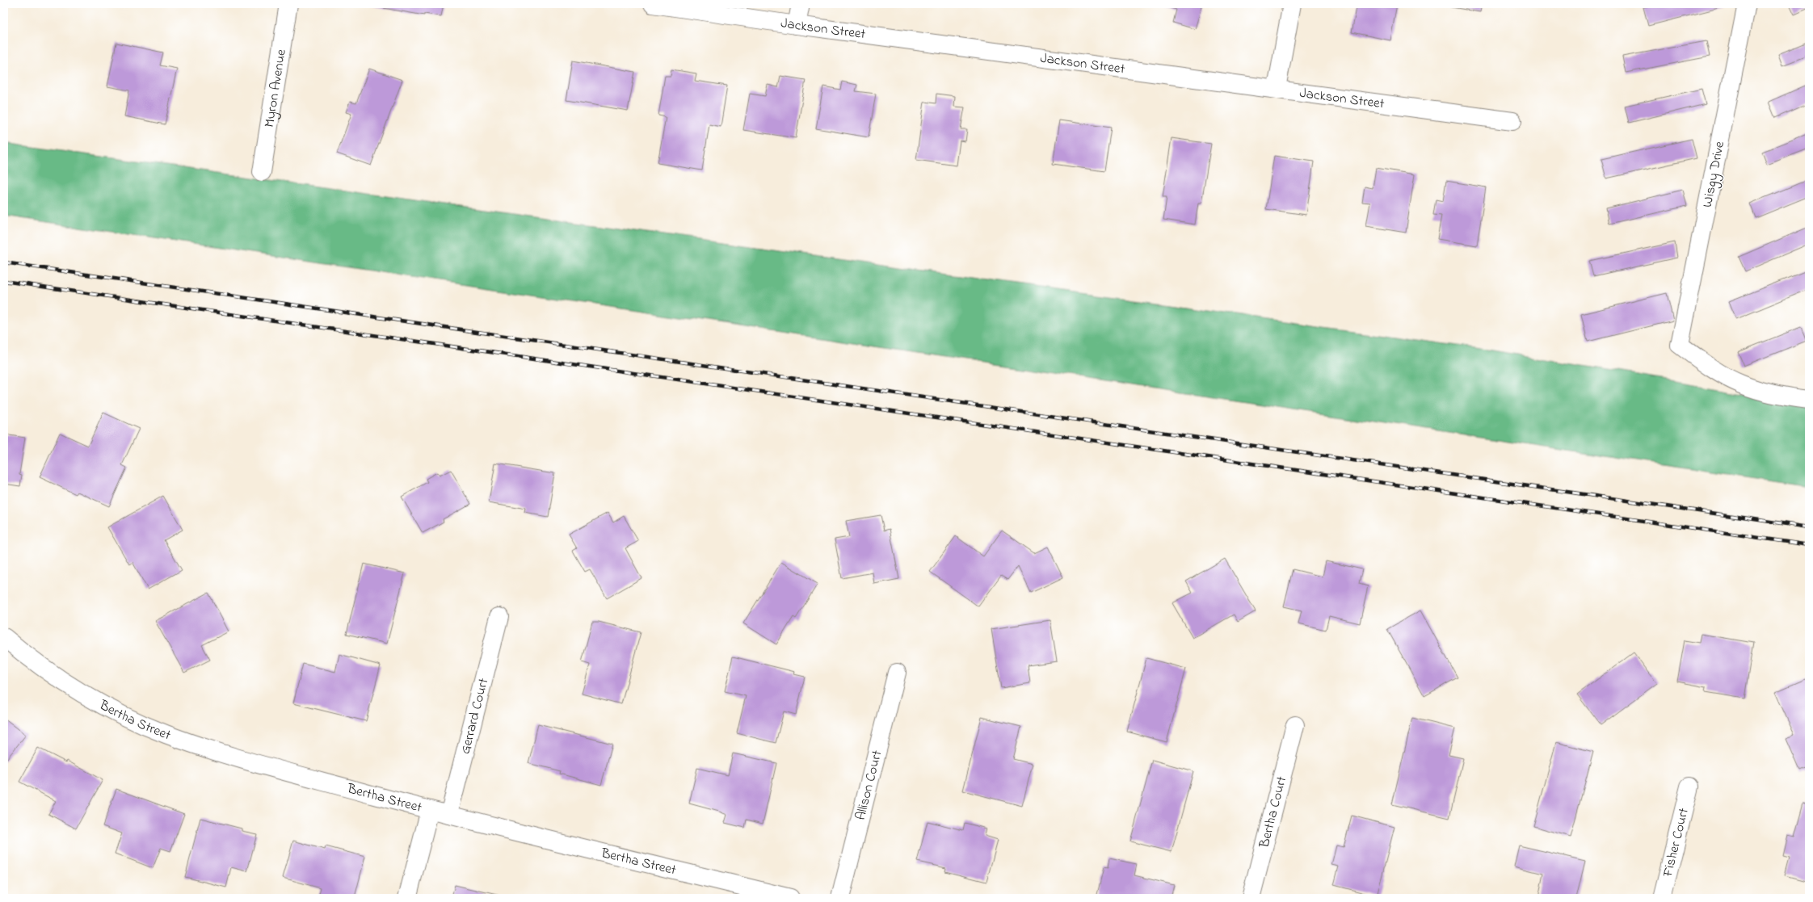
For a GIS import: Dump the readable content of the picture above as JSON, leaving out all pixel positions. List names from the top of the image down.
{
  "streets": {
    "street": [
      "Jackson Street",
      "Myron Avenue",
      "Wisgy Drive",
      "Gerrard Court",
      "Bertha Street",
      "Allison Court",
      "Bertha Court",
      "Fisher Court"
    ]
  },
  "crossings": [
    ["Gerrard Court", "Bertha Street"]
  ]
}
